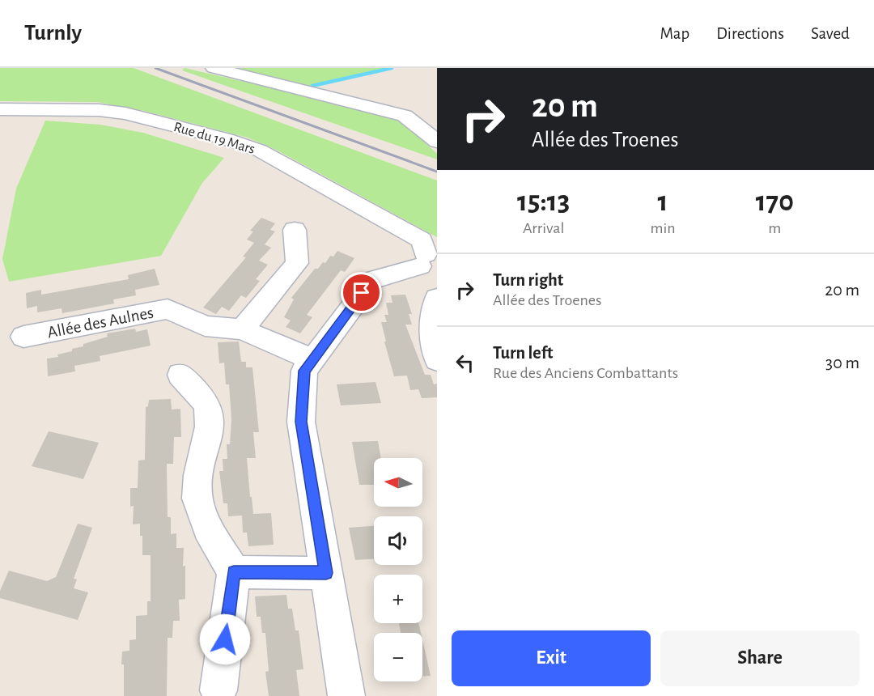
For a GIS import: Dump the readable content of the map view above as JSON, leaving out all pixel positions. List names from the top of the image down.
{
  "streets": {
    "street": ["Rue du 19 Mars", "Allée des Aulnes"]
  },
  "north": "left",
  "page": {
    "header": "Turnly",
    "nav": ["Map", "Directions", "Saved"],
    "turn": ["20 m", "Allée des Troenes"],
    "eta": [
      "15:13",
      "Arrival",
      "1",
      "min",
      "170",
      "m"
    ],
    "list": [
      {
        "name": "Turn right",
        "note": "Allée des Troenes",
        "value": "20 m"
      },
      {
        "name": "Turn left",
        "note": "Rue des Anciens Combattants",
        "value": "30 m"
      }
    ],
    "map_buttons": ["+", "−"],
    "buttons": ["Exit", "Share"]
  }
}
